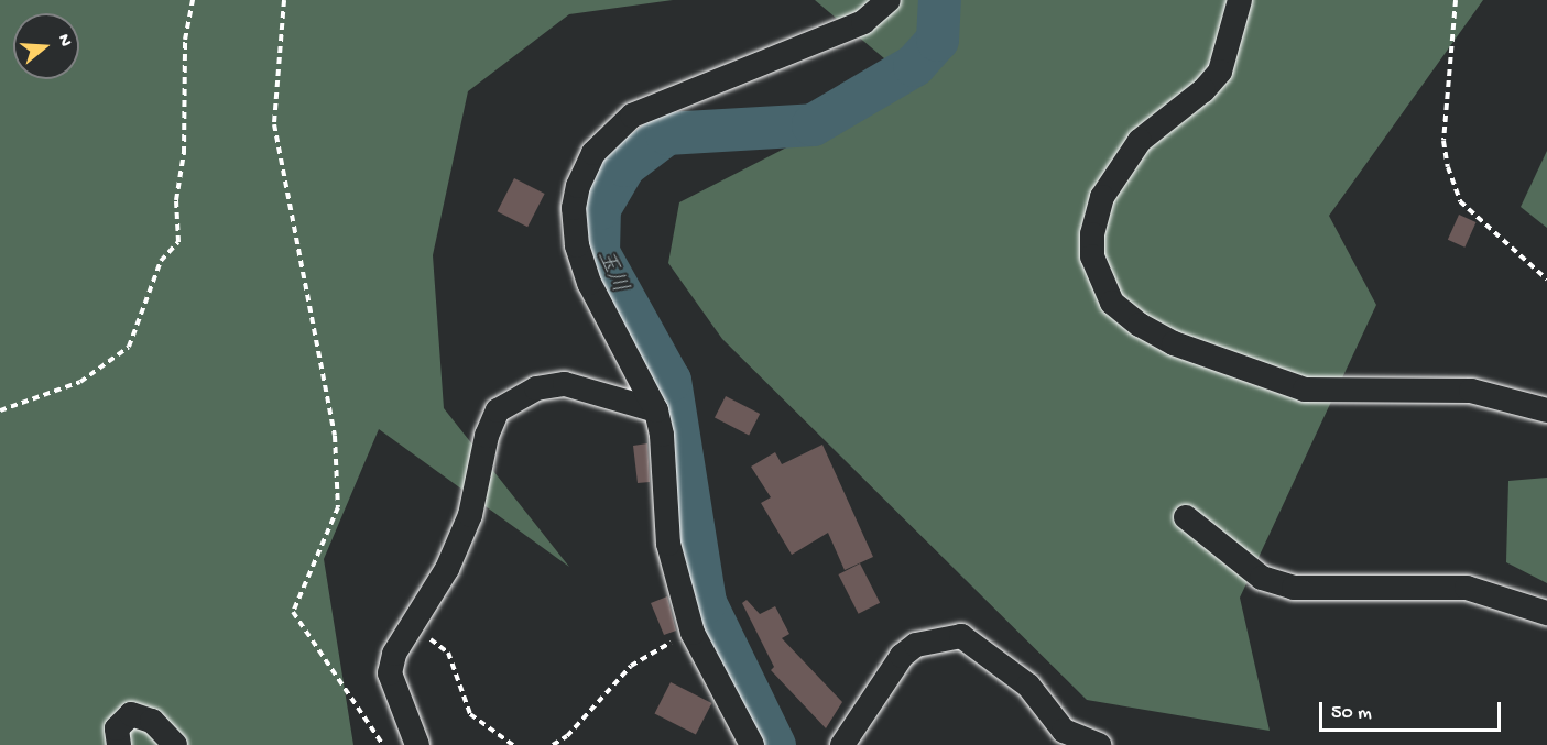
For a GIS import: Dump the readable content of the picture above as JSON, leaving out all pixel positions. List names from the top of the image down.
{
  "water": ["玉川"],
  "scale_bar": "50 m",
  "north": "right"
}
